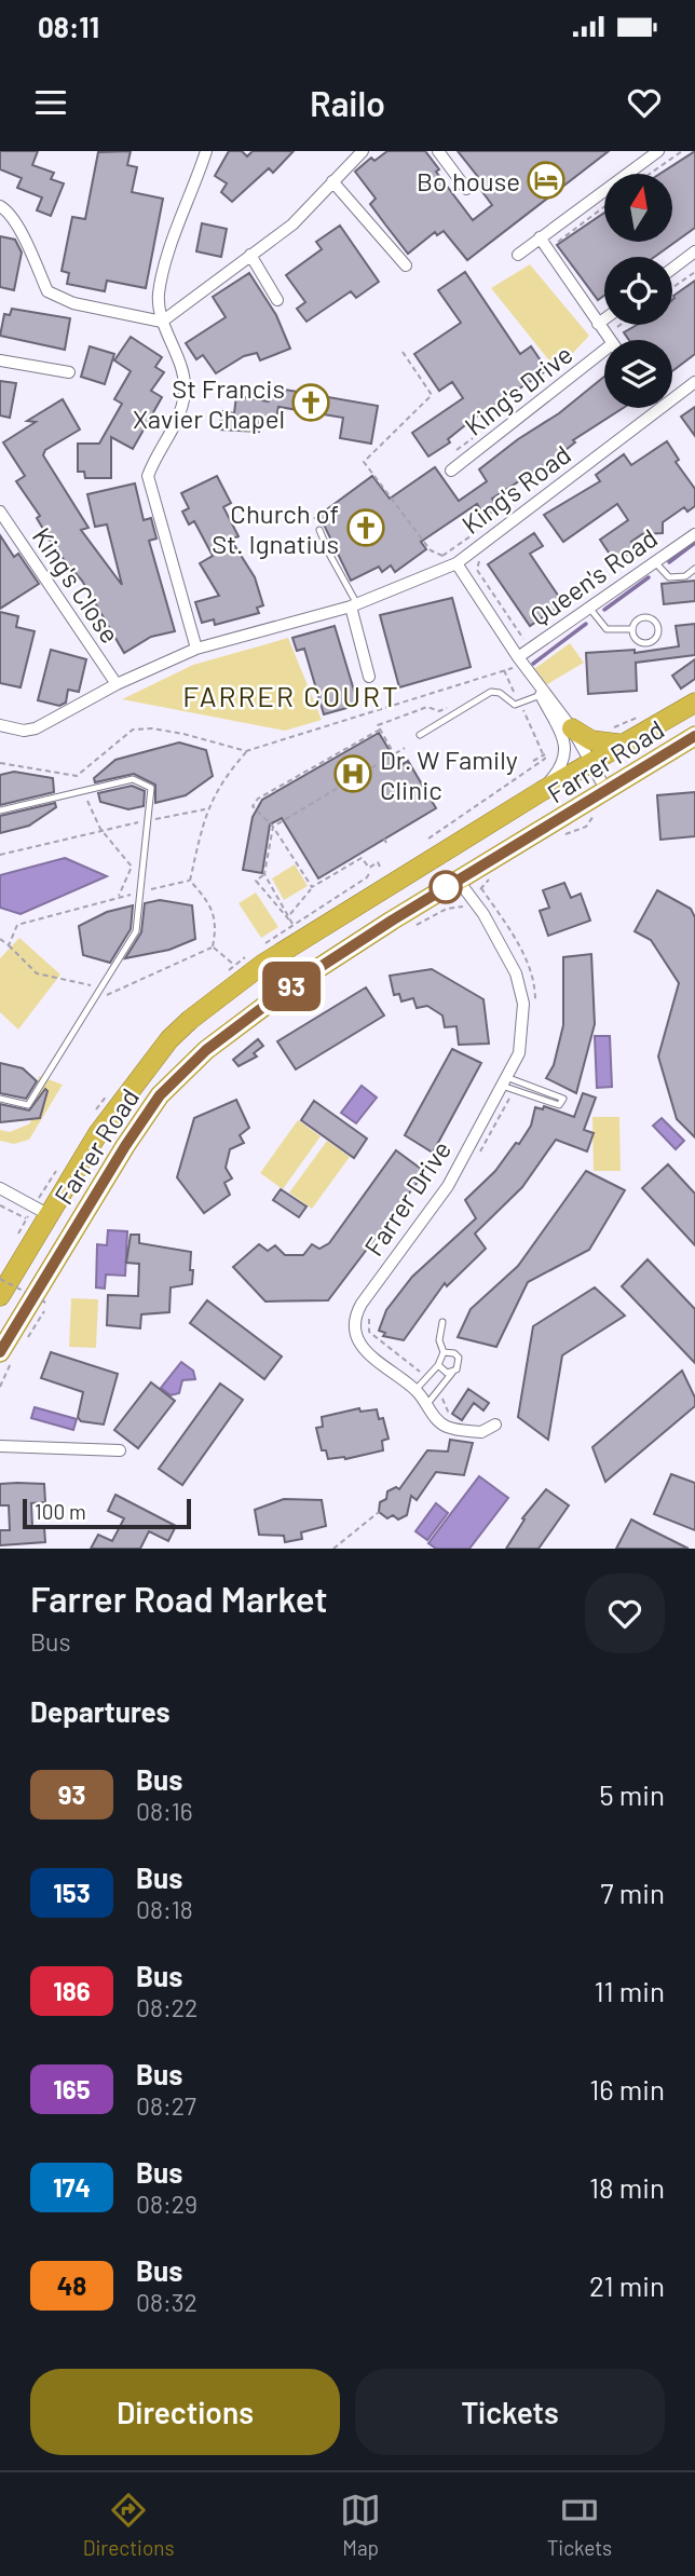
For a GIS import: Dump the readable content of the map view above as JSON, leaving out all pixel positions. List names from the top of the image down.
{
  "streets": {
    "highway": ["Farrer Road"],
    "street": [
      "King's Drive",
      "King's Road",
      "Queen's Road",
      "King's Close",
      "Farrer Drive"
    ]
  },
  "crossings": [
    ["King's Road", "King's Close"],
    ["Farrer Road", "Farrer Drive"]
  ],
  "districts": ["FARRER COURT"],
  "places": {
    "hotel": ["Bo house"],
    "church": ["St Francis Xavier Chapel", "Church of St. Ignatius"],
    "hospital": ["Dr. W Family Clinic"]
  },
  "lines": ["bus line 93"],
  "scale_bar": "100 m",
  "north": "top",
  "page": {
    "status": "08:11",
    "header": "Railo",
    "on_map": "93",
    "scale": "100 m",
    "heading": [
      ["Farrer Road Market", "Bus"],
      "Departures"
    ],
    "list": [
      {
        "mark": "93",
        "name": "Bus",
        "note": "08:16",
        "value": "5 min"
      },
      {
        "mark": "153",
        "name": "Bus",
        "note": "08:18",
        "value": "7 min"
      },
      {
        "mark": "186",
        "name": "Bus",
        "note": "08:22",
        "value": "11 min"
      },
      {
        "mark": "165",
        "name": "Bus",
        "note": "08:27",
        "value": "16 min"
      },
      {
        "mark": "174",
        "name": "Bus",
        "note": "08:29",
        "value": "18 min"
      },
      {
        "mark": "48",
        "name": "Bus",
        "note": "08:32",
        "value": "21 min"
      }
    ],
    "buttons": ["Directions", "Tickets"],
    "tabs": ["Directions", "Map", "Tickets"]
  }
}
